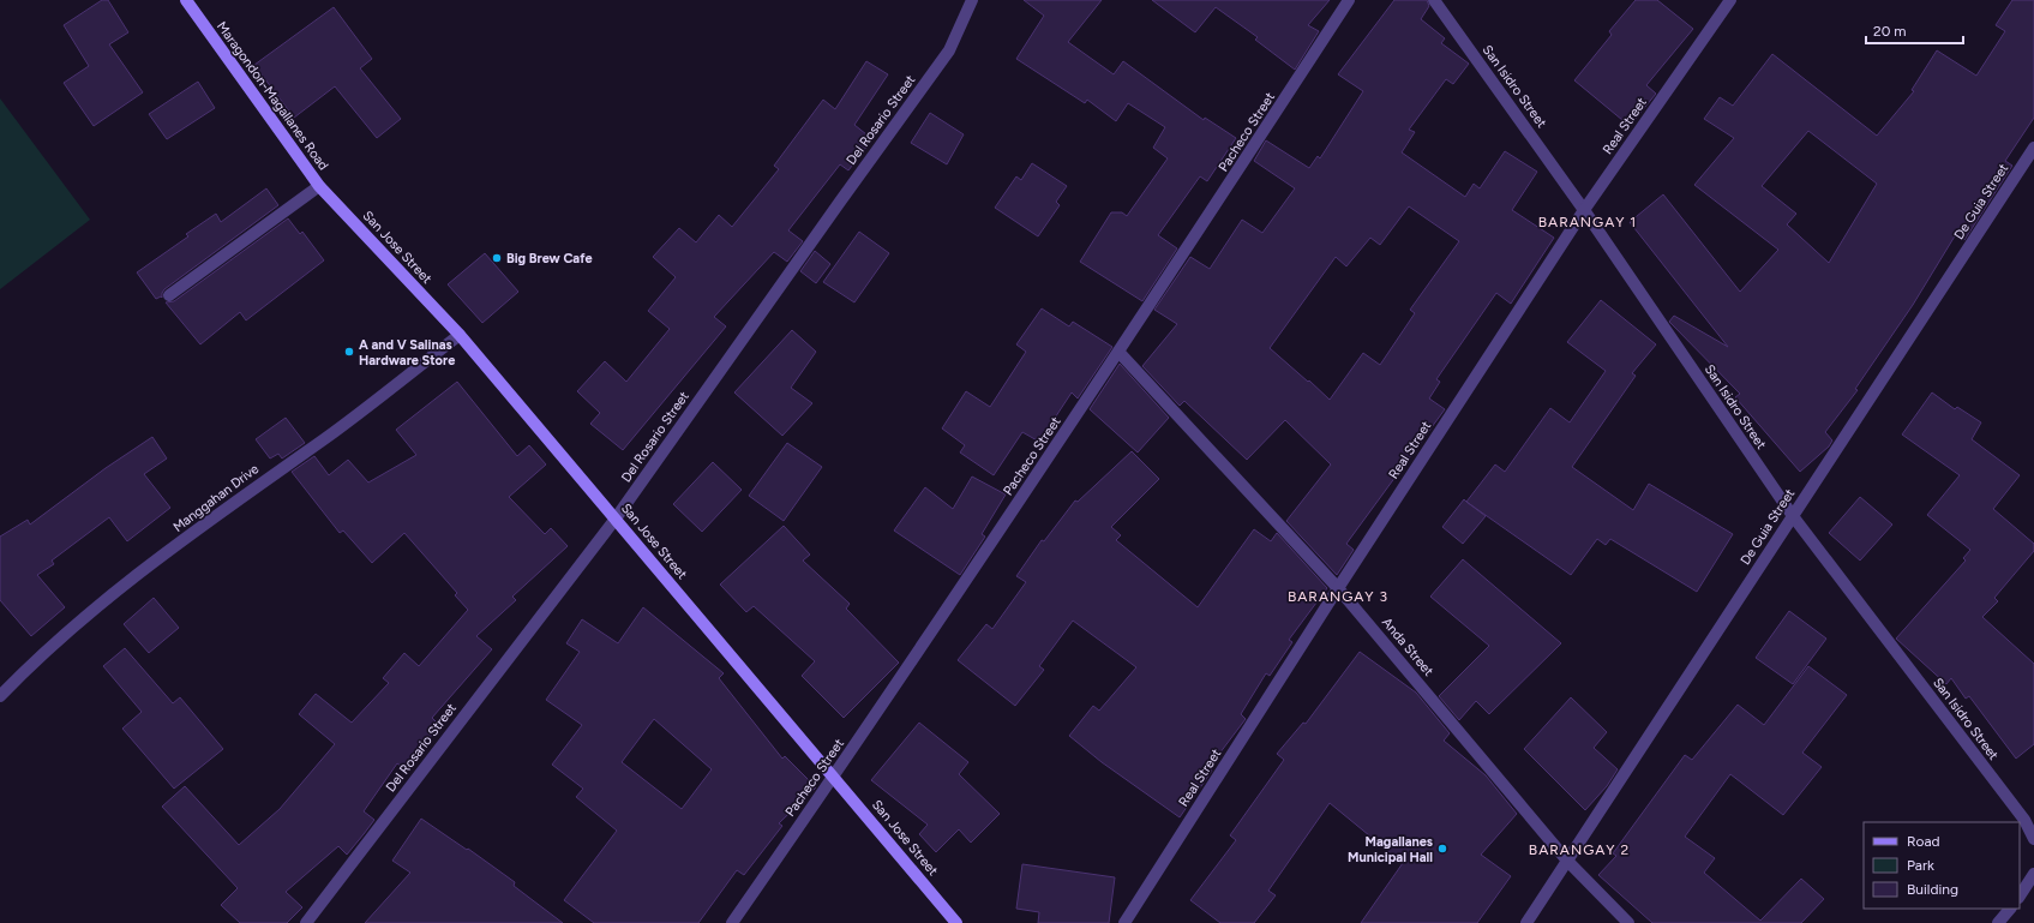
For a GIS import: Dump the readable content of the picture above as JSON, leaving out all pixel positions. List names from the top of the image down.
{
  "streets": {
    "main road": ["Maragondon-Magallanes Road", "San Jose Street"],
    "street": [
      "San Isidro Street",
      "Del Rosario Street",
      "Real Street",
      "Pacheco Street",
      "De Guia Street",
      "Manggahan Drive",
      "Anda Street"
    ]
  },
  "crossings": [
    ["San Isidro Street", "Real Street"],
    ["San Isidro Street", "De Guia Street"],
    ["Maragondon-Magallanes Road", "San Jose Street"],
    ["Del Rosario Street", "San Jose Street"],
    ["Real Street", "Anda Street"],
    ["Pacheco Street", "San Jose Street"],
    ["Pacheco Street", "Anda Street"],
    ["De Guia Street", "Anda Street"],
    ["San Jose Street", "Manggahan Drive"]
  ],
  "districts": ["BARANGAY 1", "BARANGAY 3", "BARANGAY 2"],
  "places": ["Big Brew Cafe", "A and V Salinas Hardware Store", "Magallanes Municipal Hall"],
  "legend": ["Road", "Park", "Building"],
  "scale_bar": "20 m"
}
